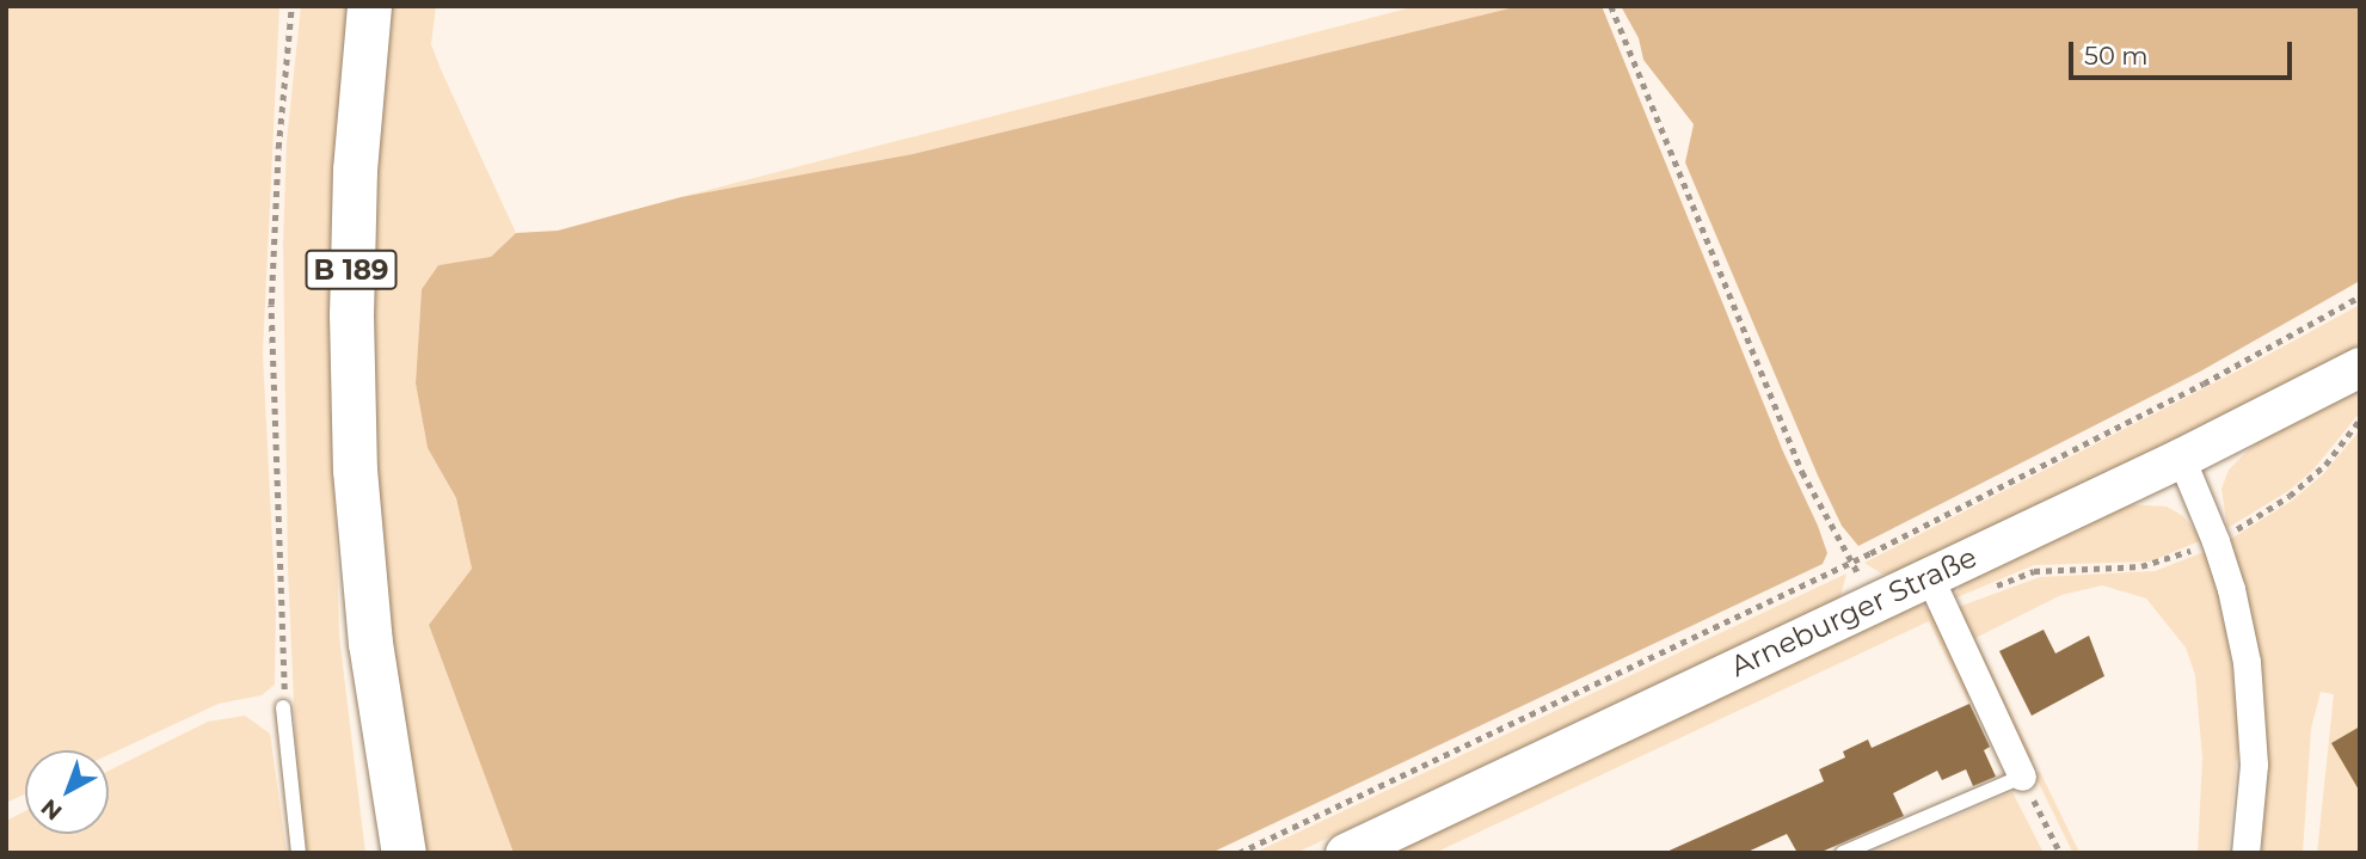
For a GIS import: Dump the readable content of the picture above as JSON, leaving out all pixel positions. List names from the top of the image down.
{
  "streets": {
    "main road": ["B 189", "Arneburger Straße"]
  },
  "scale_bar": "50 m",
  "north": "bottom left"
}
